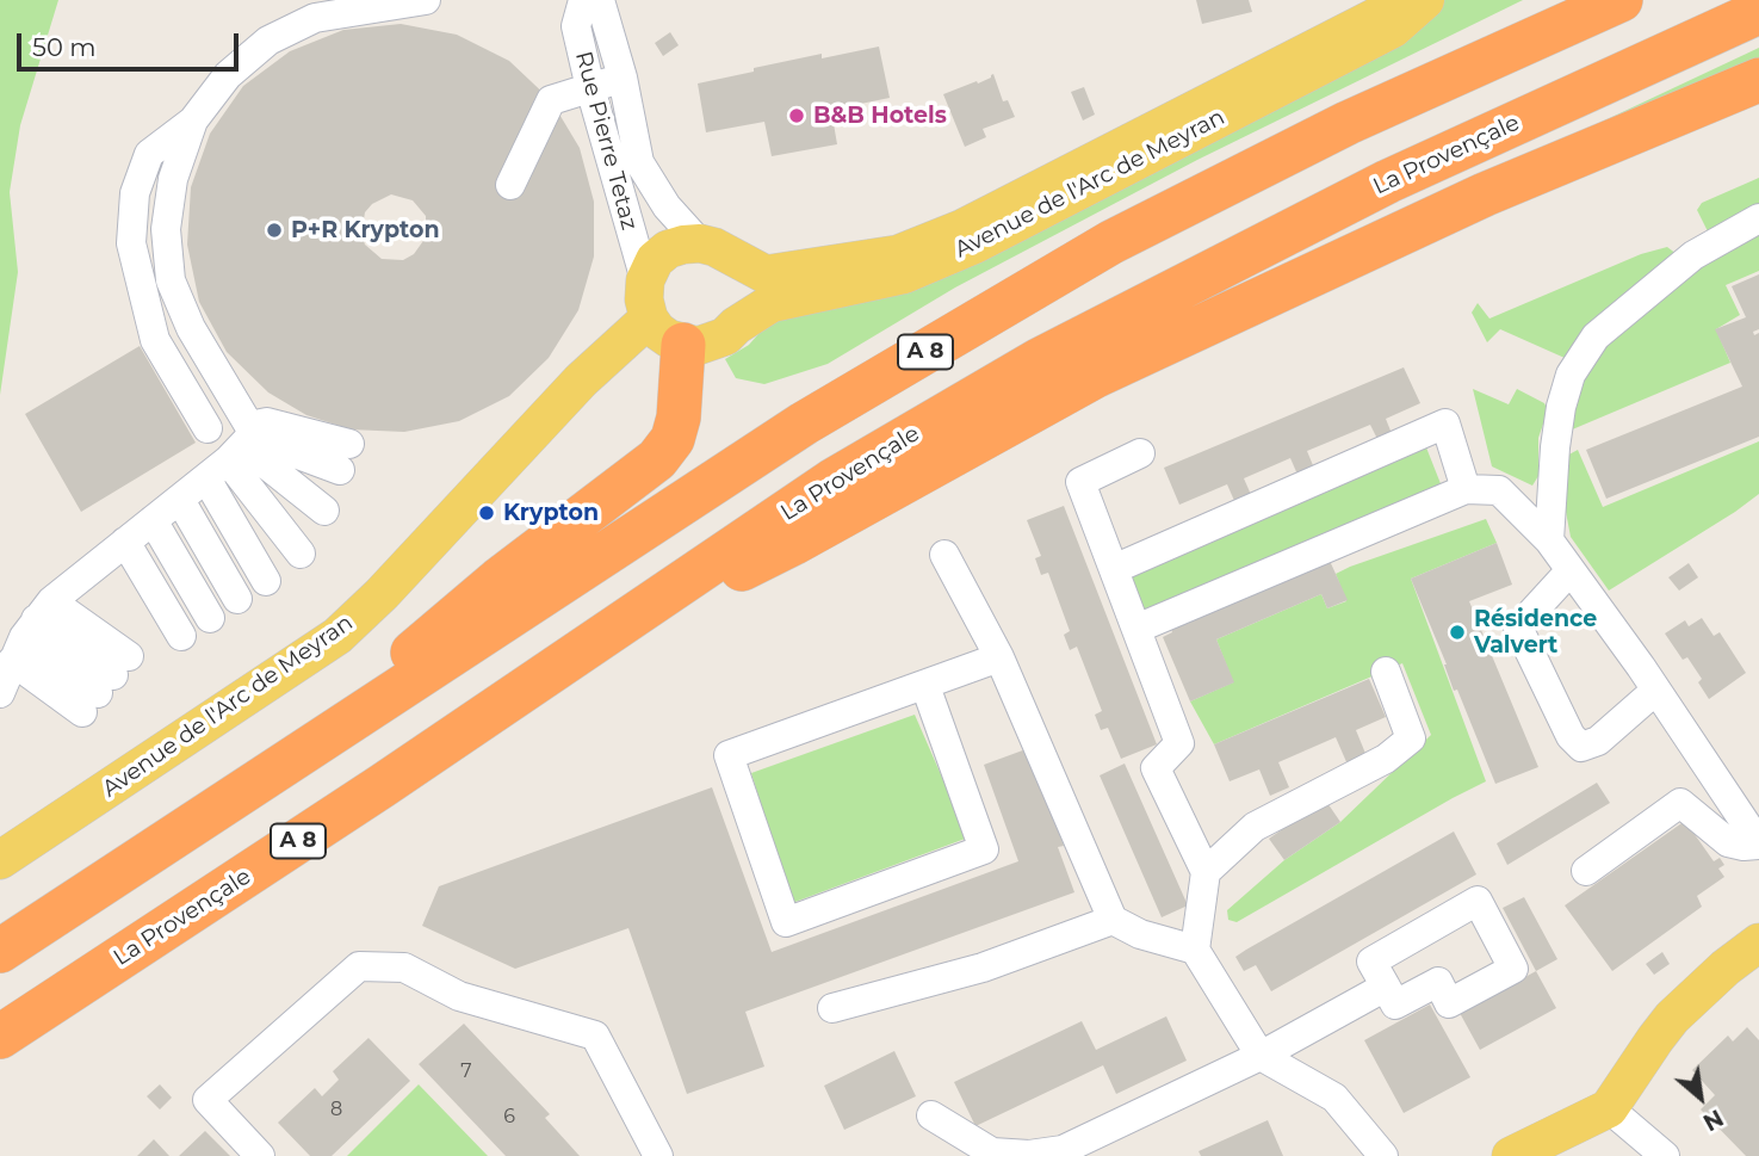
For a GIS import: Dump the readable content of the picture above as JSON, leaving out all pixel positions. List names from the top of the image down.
{
  "streets": {
    "highway": ["La Provençale", "A 8"],
    "main road": ["Avenue de l'Arc de Meyran"],
    "street": ["Rue Pierre Tetaz"]
  },
  "crossings": [
    ["Rue Pierre Tetaz", "Avenue de l'Arc de Meyran"]
  ],
  "places": [
    "B&B Hotels",
    "P+R Krypton",
    "Krypton",
    "Résidence Valvert"
  ],
  "house_numbers": ["7", "8", "6"],
  "scale_bar": "50 m",
  "north": "bottom right"
}
